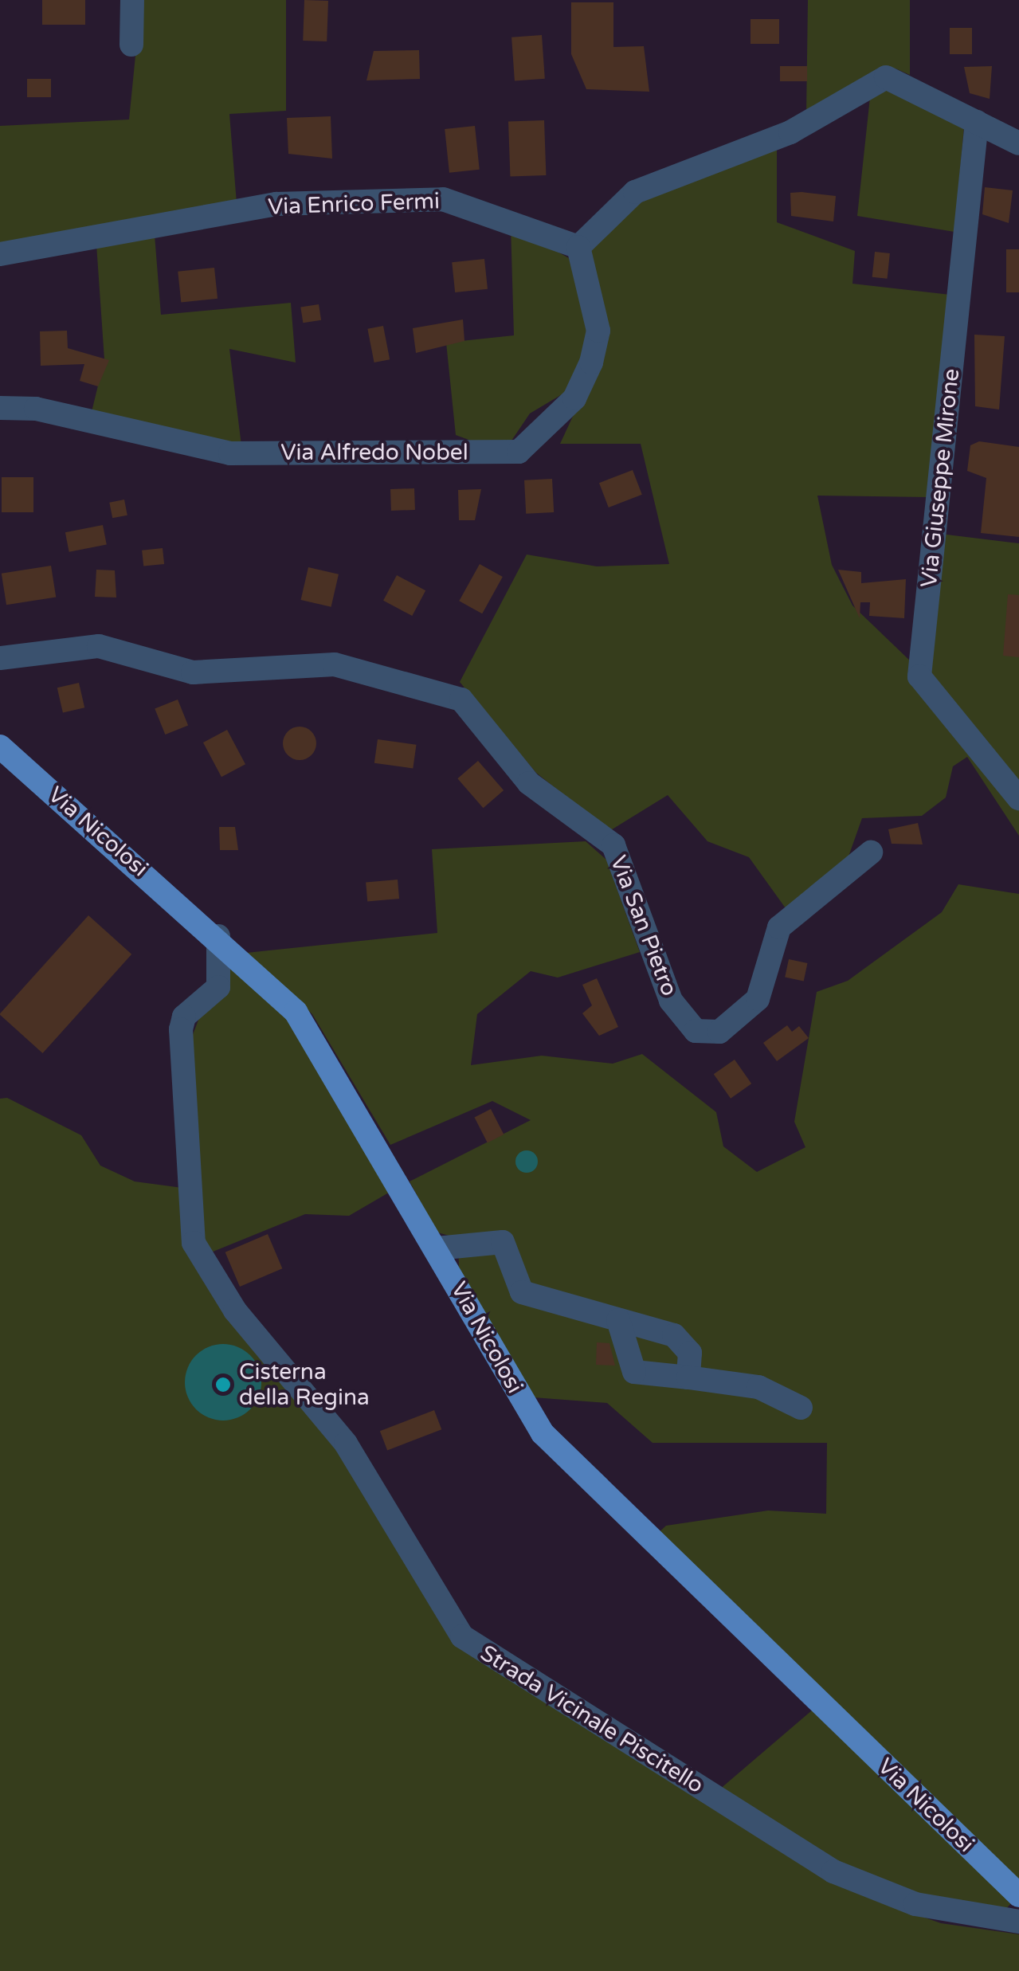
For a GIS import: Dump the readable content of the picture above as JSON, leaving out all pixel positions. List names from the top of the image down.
{
  "streets": {
    "main road": ["Via Nicolosi"],
    "street": [
      "Via Enrico Fermi",
      "Via Alfredo Nobel",
      "Via Giuseppe Mirone",
      "Via San Pietro",
      "Strada Vicinale Piscitello"
    ]
  },
  "crossings": [
    ["Via Enrico Fermi", "Via Alfredo Nobel"],
    ["Via Nicolosi", "Strada Vicinale Piscitello"]
  ],
  "places": ["Cisterna della Regina"]
}
